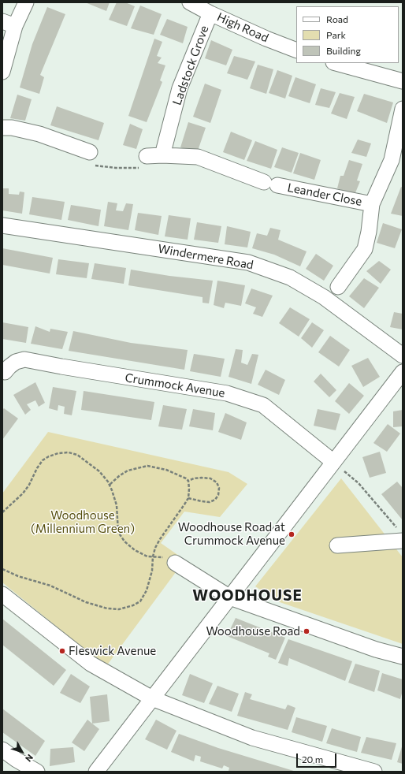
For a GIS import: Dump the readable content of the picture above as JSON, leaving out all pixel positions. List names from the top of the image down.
{
  "streets": {
    "street": [
      "High Road",
      "Ladstock Grove",
      "Leander Close",
      "Windermere Road",
      "Crummock Avenue"
    ]
  },
  "crossings": [
    ["High Road", "Ladstock Grove"],
    ["Ladstock Grove", "Leander Close"]
  ],
  "districts": ["WOODHOUSE"],
  "parks": ["Woodhouse (Millennium Green)"],
  "places": ["Woodhouse Road at Crummock Avenue", "Woodhouse Road", "Fleswick Avenue"],
  "legend": ["Road", "Park", "Building"],
  "scale_bar": "20 m",
  "north": "bottom right"
}
